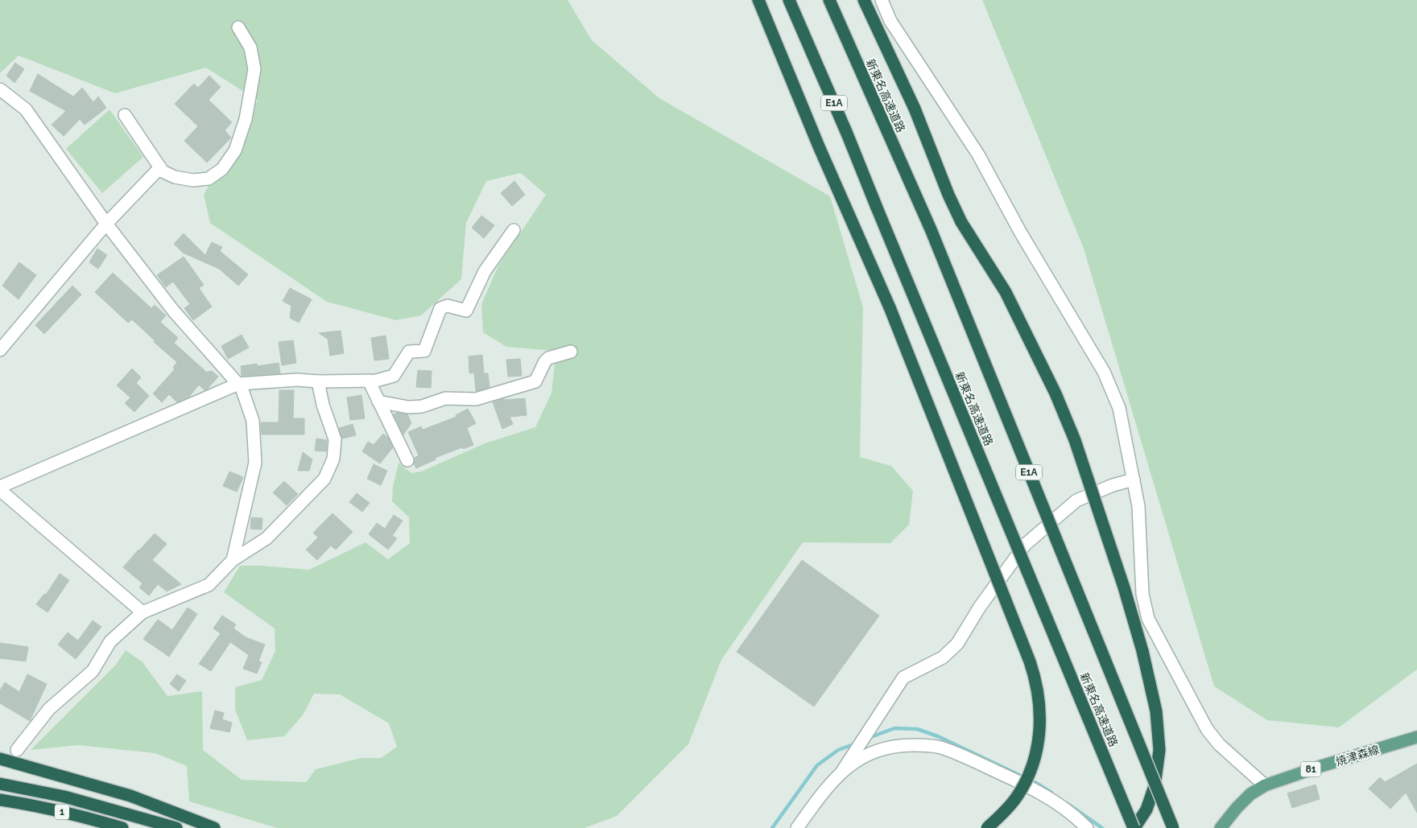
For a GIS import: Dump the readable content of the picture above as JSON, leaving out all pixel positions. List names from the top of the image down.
{
  "streets": {
    "highway": ["新東名高速道路", "E1A", "1"],
    "main road": ["焼津森線", "81"]
  }
}
